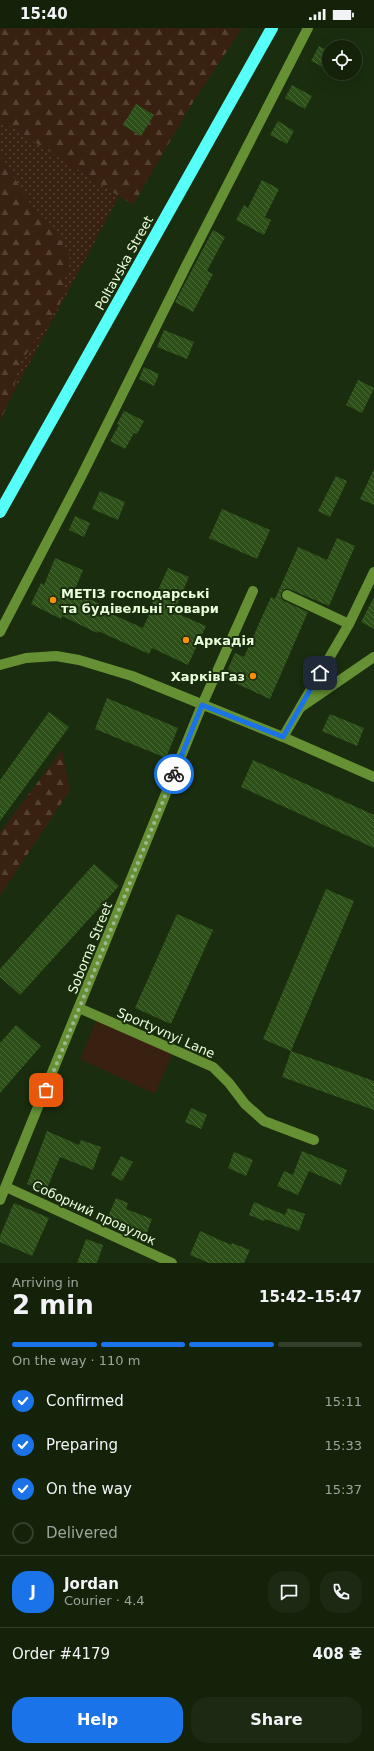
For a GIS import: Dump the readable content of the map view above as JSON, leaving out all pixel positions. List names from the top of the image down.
{
  "streets": {
    "highway": ["Poltavska Street"],
    "street": ["Soborna Street", "Sportyvnyi Lane", "Соборний провулок"]
  },
  "crossings": [
    ["Soborna Street", "Sportyvnyi Lane"],
    ["Soborna Street", "Соборний провулок"]
  ],
  "places": ["МЕТІЗ господарські та будівельні товари", "Аркадія", "ХарківГаз"],
  "page": {
    "status": "15:40",
    "heading": ["2 min", "Arriving in", "15:42–15:47"],
    "panel": [
      "Jordan",
      "Courier · 4.4",
      "Order #4179",
      "408 ₴"
    ],
    "bar": "On the way · 110 m",
    "list": [
      ["Confirmed", "15:11"],
      ["Preparing", "15:33"],
      ["On the way", "15:37"],
      "Delivered"
    ],
    "round": "J",
    "buttons": ["Help", "Share"]
  }
}
